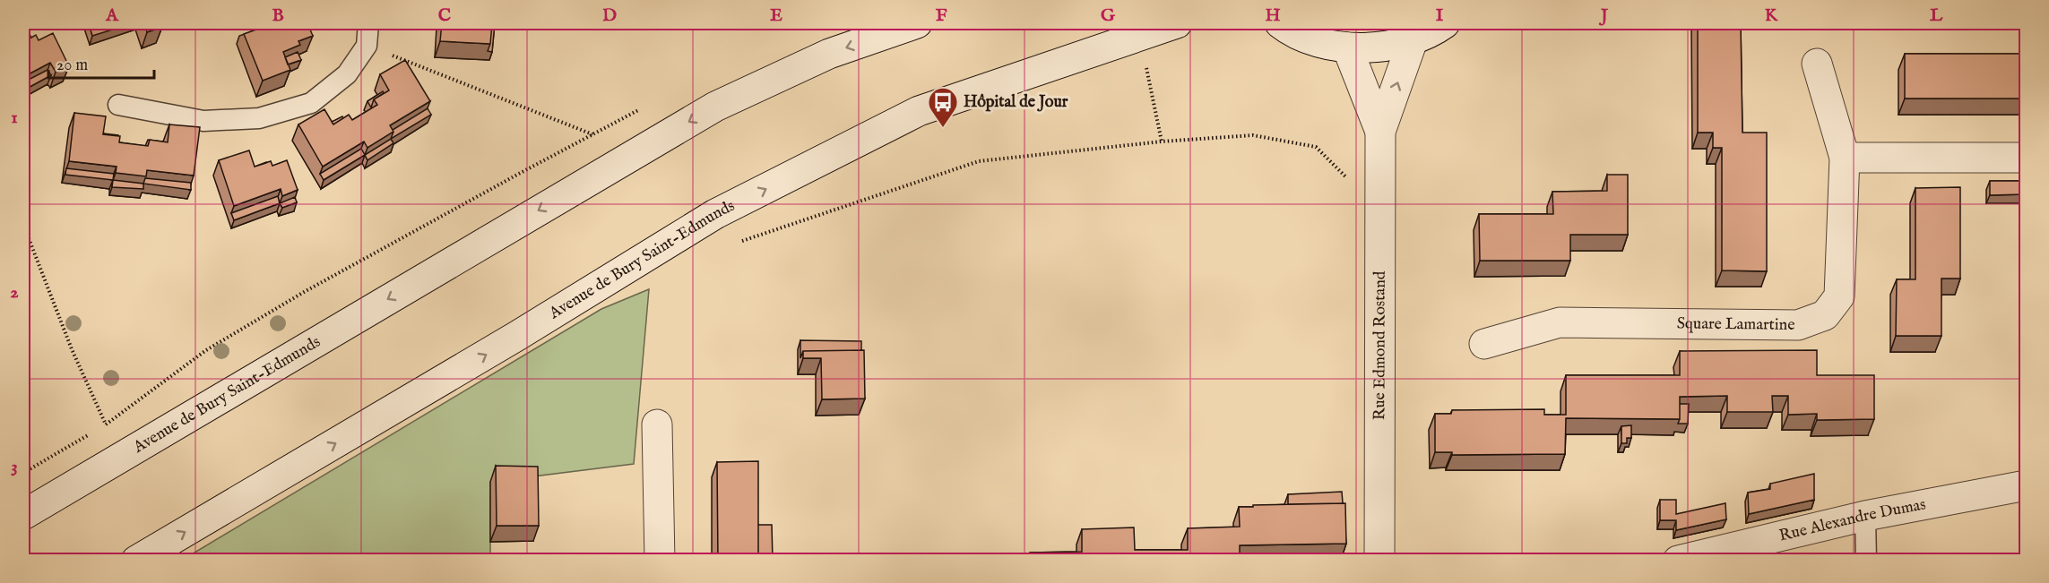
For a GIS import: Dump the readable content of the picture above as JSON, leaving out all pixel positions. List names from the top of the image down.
{
  "streets": {
    "main road": [
      "Avenue de Bury Saint-Edmunds",
      "Square Lamartine",
      "Rue Edmond Rostand",
      "Rue Alexandre Dumas"
    ]
  },
  "places": {
    "bus stop": ["Hôpital de Jour"]
  },
  "scale_bar": "20 m",
  "grid": {
    "columns": [
      "A",
      "B",
      "C",
      "D",
      "E",
      "F",
      "G",
      "H",
      "I",
      "J",
      "K",
      "L"
    ],
    "rows": ["1", "2", "3"]
  }
}
